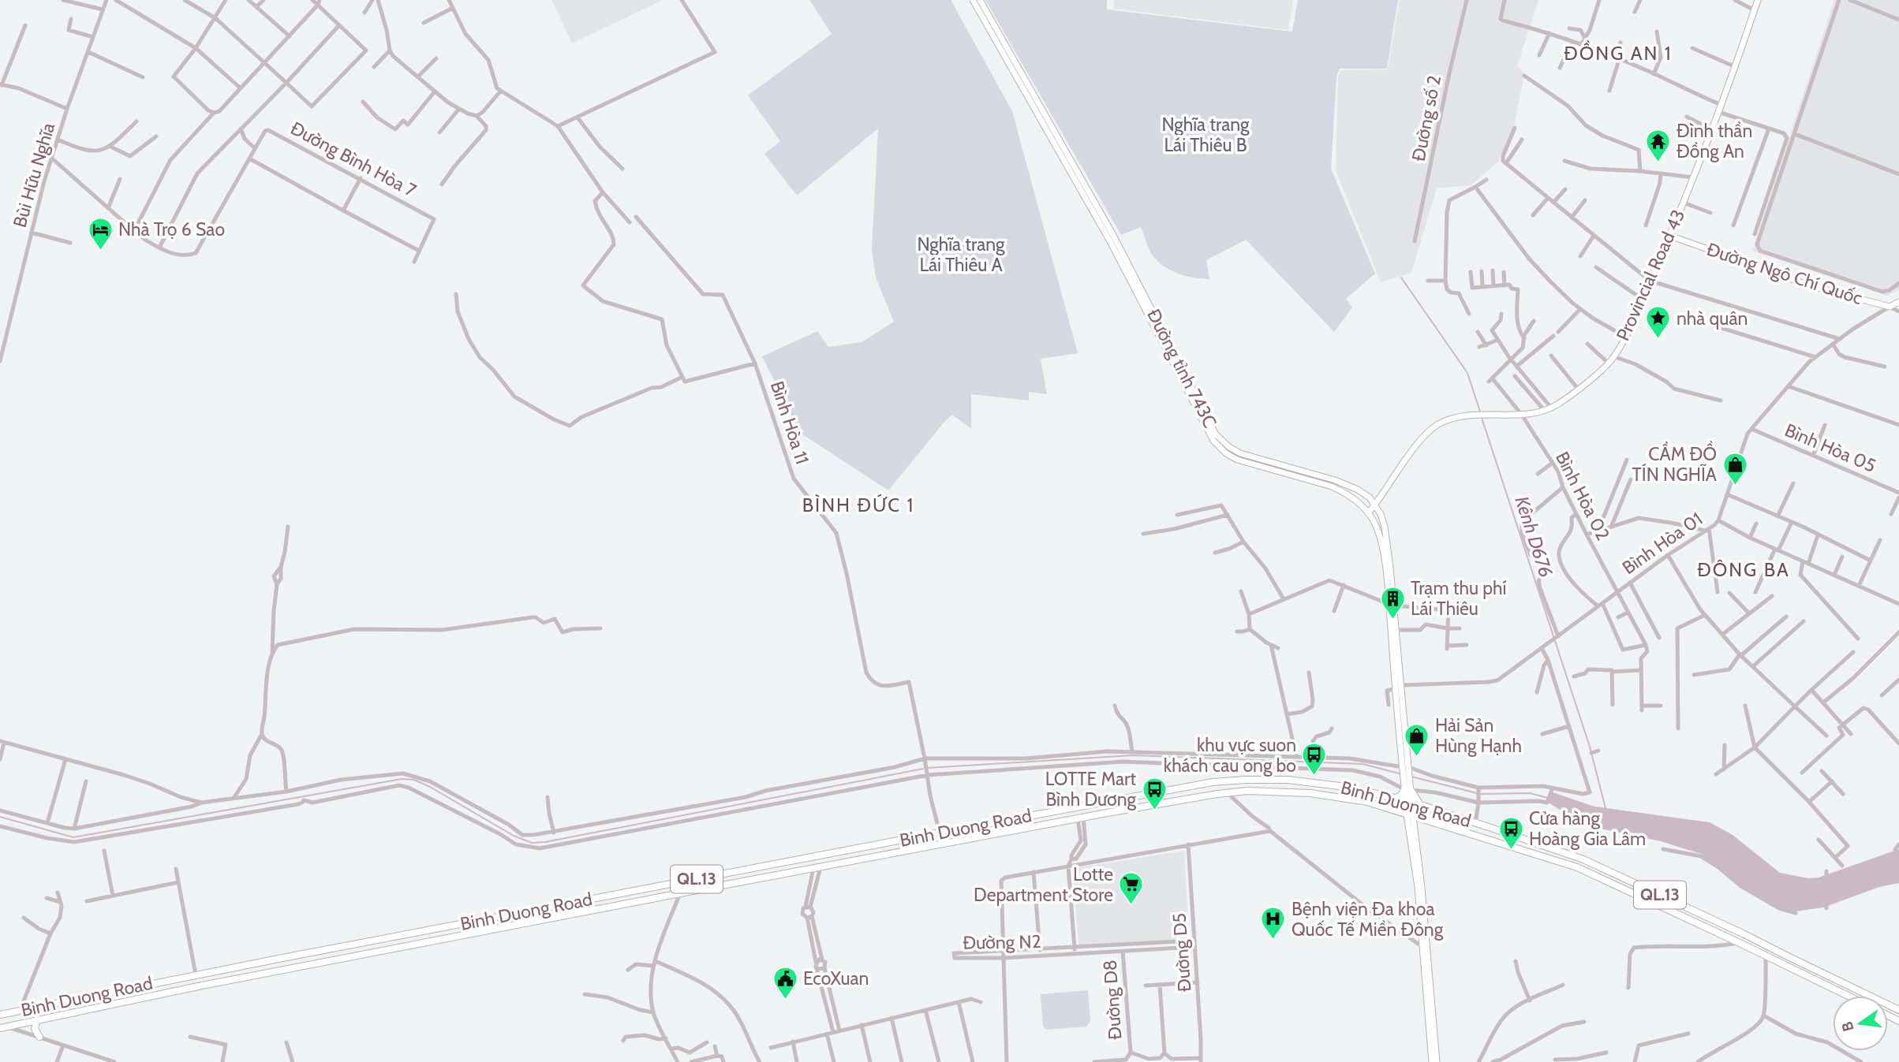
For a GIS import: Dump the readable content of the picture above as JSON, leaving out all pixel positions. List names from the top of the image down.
{
  "streets": {
    "highway": ["Binh Duong Road", "QL.13"],
    "main road": ["Đường Ngô Chí Quốc", "Provincial Road 43", "Đường tỉnh 743C"],
    "street": [
      "Đường số 2",
      "Đường Bình Hòa 7",
      "Bùi Hữu Nghĩa",
      "Bình Hòa 11",
      "Bình Hòa 05",
      "Bình Hòa 02",
      "Bình Hòa 01",
      "Đường N2",
      "Đường D5",
      "Đường D8"
    ]
  },
  "crossings": [
    ["Đường Bình Hòa 7", "Bùi Hữu Nghĩa"],
    ["Đường Ngô Chí Quốc", "Provincial Road 43"],
    ["Đường Ngô Chí Quốc", "Bình Hòa 01"],
    ["Provincial Road 43", "Đường tỉnh 743C"],
    ["Provincial Road 43", "Bình Hòa 02"],
    ["Đường tỉnh 743C", "Bình Hòa 01"],
    ["Đường tỉnh 743C", "Binh Duong Road"],
    ["Bình Hòa 05", "Bình Hòa 01"],
    ["Bình Hòa 02", "Bình Hòa 01"],
    ["Đường N2", "Đường D5"],
    ["Đường N2", "Đường D8"]
  ],
  "districts": ["ĐỒNG AN 1", "BÌNH ĐỨC 1", "ĐÔNG BA"],
  "water": ["Kênh D676"],
  "parks": ["Nghĩa trang Lái Thiêu B", "Nghĩa trang Lái Thiêu A"],
  "places": {
    "temple": ["Đình thần Đồng An"],
    "hotel": ["Nhà Trọ 6 Sao"],
    "place": ["nhà quân"],
    "shop": ["CẦM ĐỒ TÍN NGHĨA", "Hải Sản Hùng Hạnh"],
    "building": ["Trạm thu phí Lái Thiêu"],
    "bus stop": ["khu vực suon khách cau ong bo", "LOTTE Mart Bình Dương", "Cửa hàng Hoàng Gia Lâm"],
    "supermarket": ["Lotte Department Store"],
    "hospital": ["Bệnh viện Đa khoa Quốc Tế Miền Đông"],
    "public building": ["EcoXuan"]
  },
  "north": "left"
}
